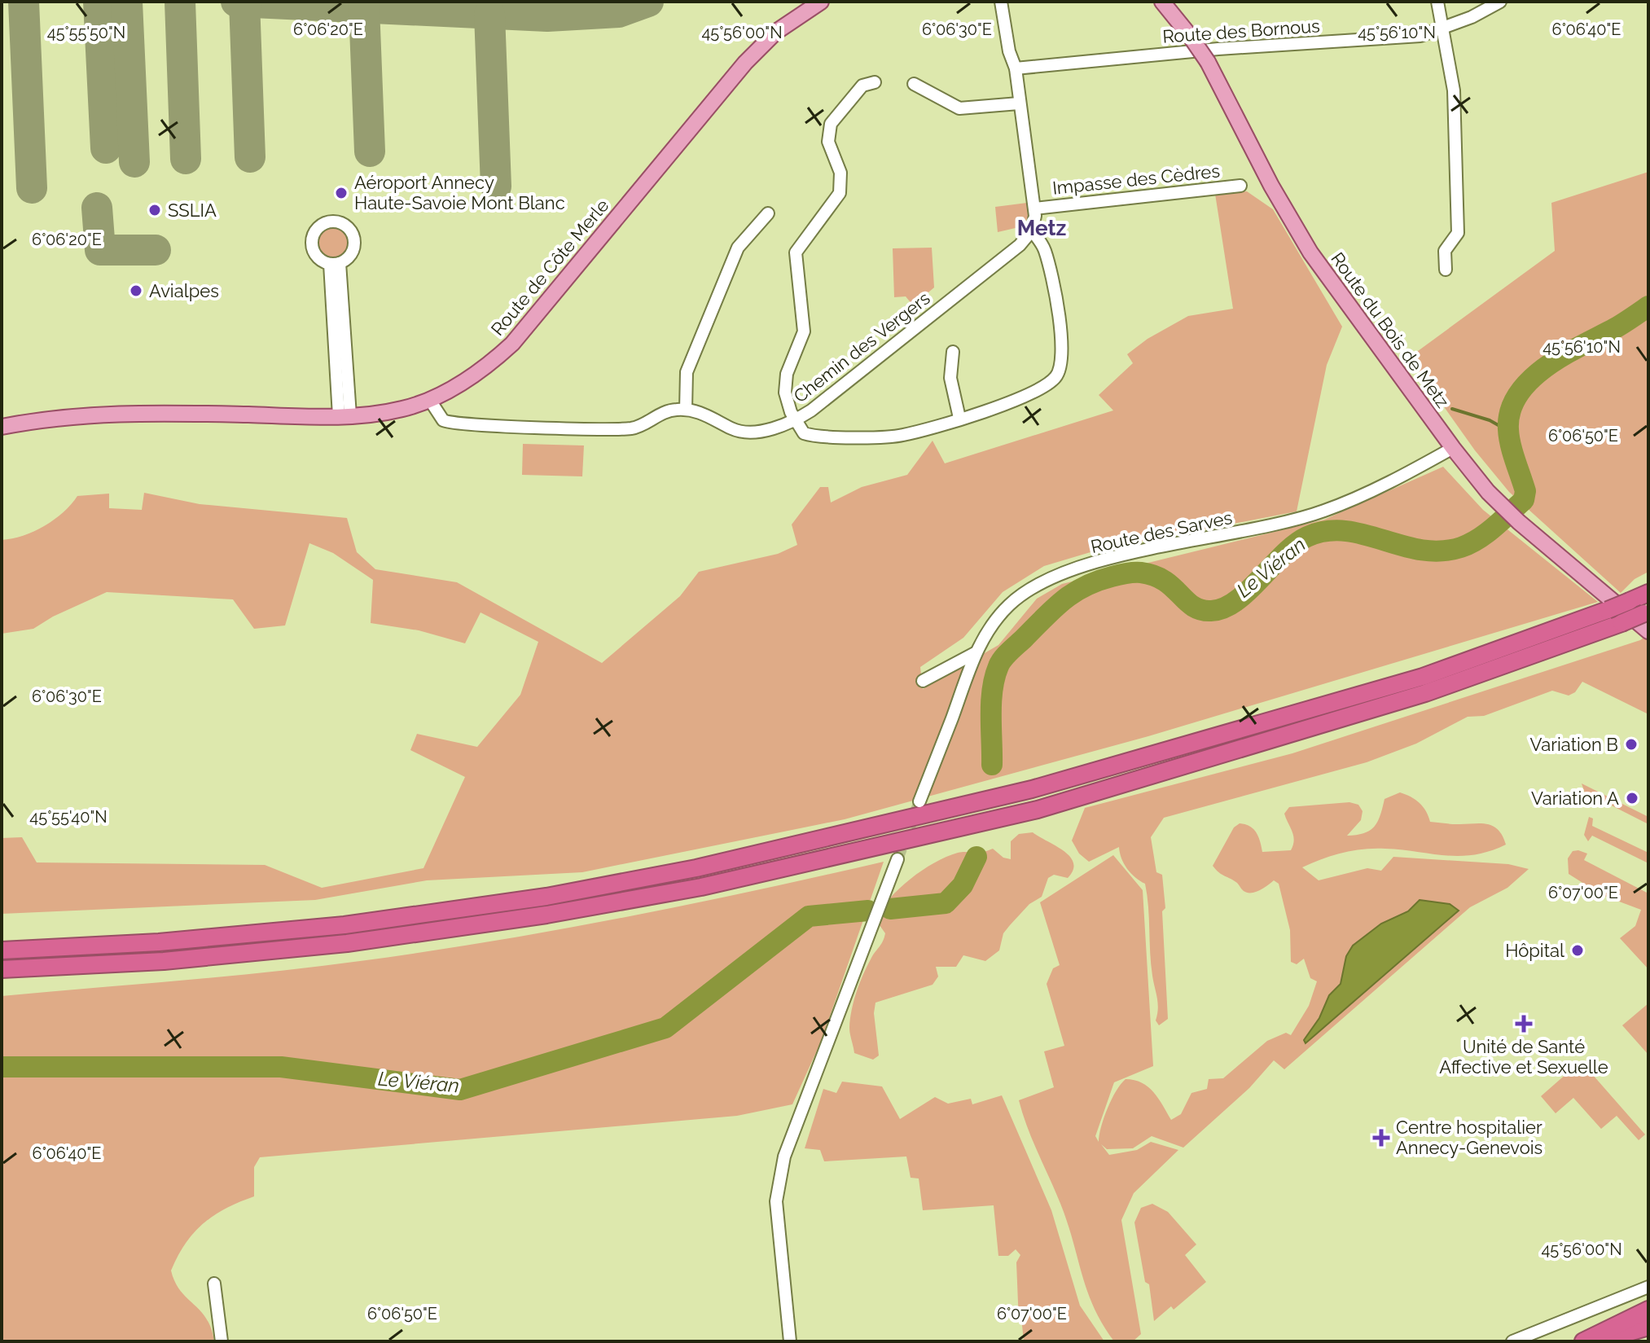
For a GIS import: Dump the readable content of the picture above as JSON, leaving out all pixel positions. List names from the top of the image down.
{
  "streets": {
    "main road": ["Route de Côte Merle", "Route du Bois de Metz"],
    "street": [
      "Route des Bornous",
      "Impasse des Cèdres",
      "Chemin des Vergers",
      "Route des Sarves"
    ]
  },
  "crossings": [
    ["Route du Bois de Metz", "Route des Sarves"]
  ],
  "districts": ["Metz"],
  "water": ["Le Viéran"],
  "places": {
    "other": [
      "Aéroport Annecy Haute-Savoie Mont Blanc",
      "SSLIA",
      "Avialpes",
      "Variation B",
      "Variation A",
      "Hôpital"
    ],
    "health": ["Unité de Santé Affective et Sexuelle", "Centre hospitalier Annecy-Genevois"]
  },
  "coordinates": [
    "6°06'30\"E",
    "6°06'40\"E",
    "6°06'20\"E",
    "45°55'50\"N",
    "45°56'00\"N",
    "45°56'10\"N",
    "6°06'50\"E",
    "45°55'40\"N",
    "6°07'00\"E"
  ]
}
